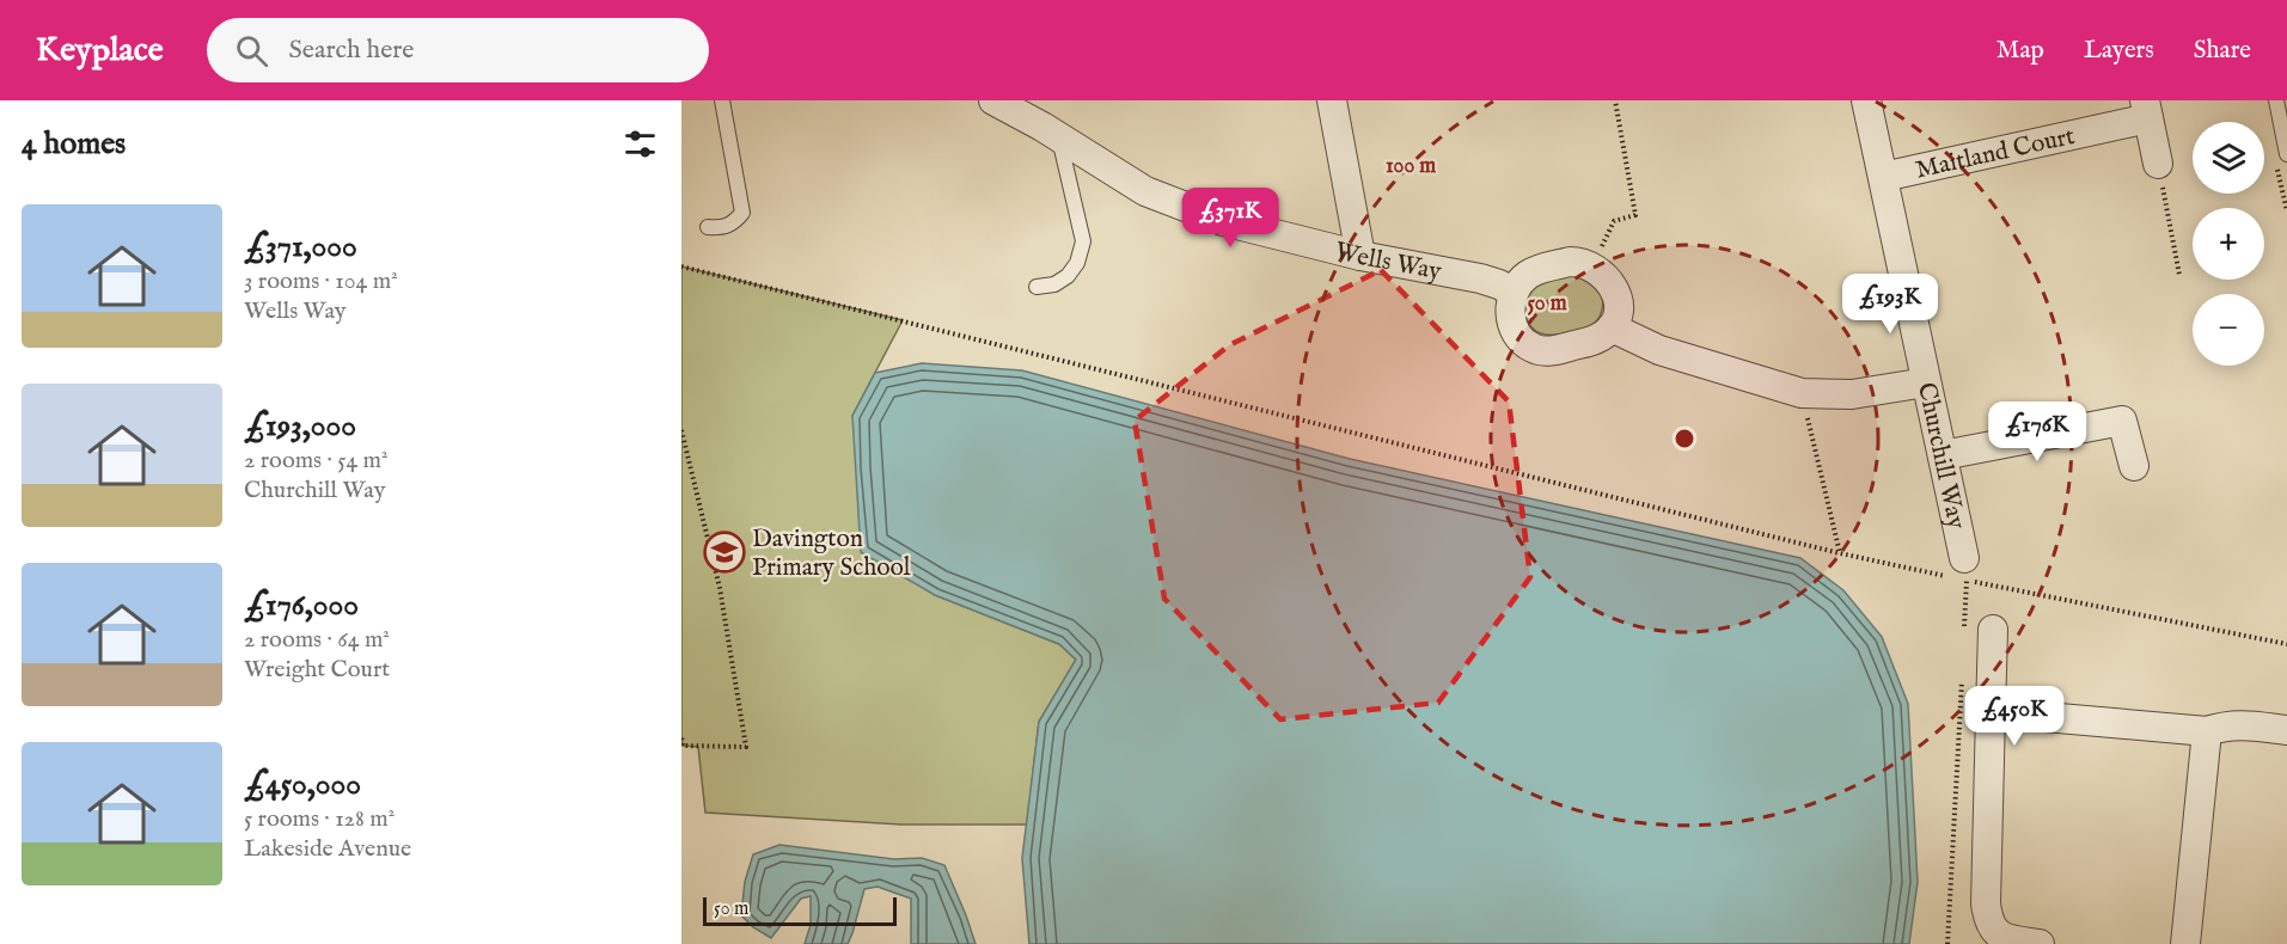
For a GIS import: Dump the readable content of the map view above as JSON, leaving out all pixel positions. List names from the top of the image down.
{
  "streets": {
    "street": ["Maitland Court", "Wells Way", "Churchill Way"]
  },
  "crossings": [
    ["Maitland Court", "Churchill Way"]
  ],
  "places": {
    "school or university": ["Davington Primary School"]
  },
  "scale_bar": "50 m",
  "page": {
    "header": "Keyplace",
    "search": "Search here",
    "nav": ["Map", "Layers", "Share"],
    "heading": "4 homes",
    "map_buttons": ["+", "−"],
    "list": [
      {
        "name": "£371,000",
        "note": "3 rooms · 104 m² · Wells Way"
      },
      {
        "name": "£193,000",
        "note": "2 rooms · 54 m² · Churchill Way"
      },
      {
        "name": "£176,000",
        "note": "2 rooms · 64 m² · Wreight Court"
      },
      {
        "name": "£450,000",
        "note": "5 rooms · 128 m² · Lakeside Avenue"
      }
    ],
    "price": [
      "£371K",
      "£193K",
      "£176K",
      "£450K"
    ],
    "scale": "50 m"
  },
  "rings": ["100 m", "50 m"]
}
